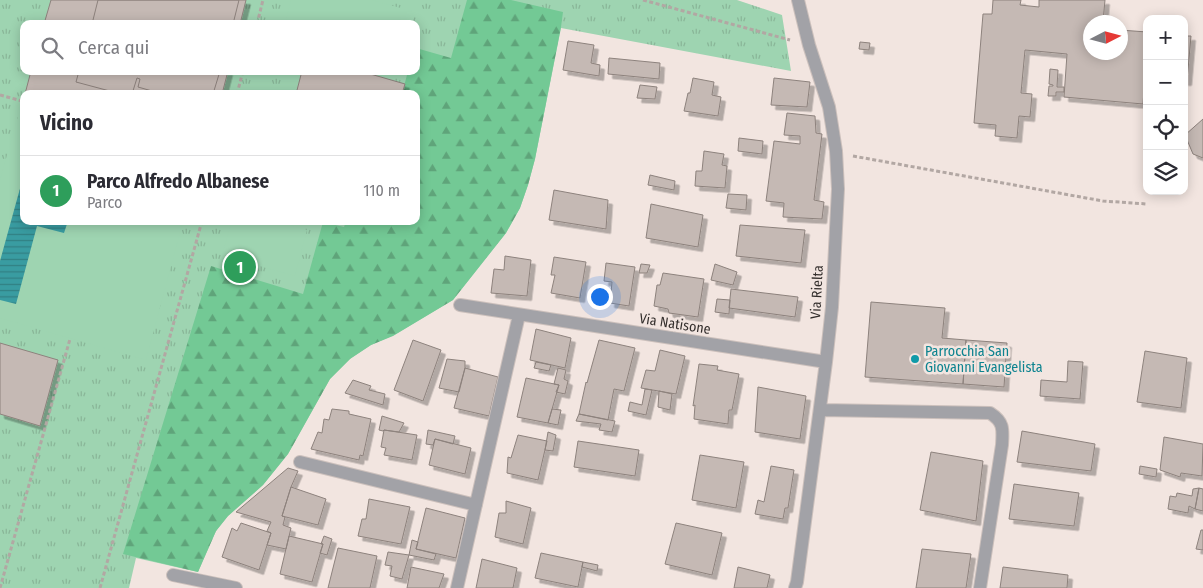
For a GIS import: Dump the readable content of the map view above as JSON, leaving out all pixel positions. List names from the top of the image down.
{
  "streets": {
    "street": ["Via Rielta", "Via Natisone"]
  },
  "crossings": [
    ["Via Rielta", "Via Natisone"]
  ],
  "places": ["Parrocchia San Giovanni Evangelista"],
  "north": "right",
  "page": {
    "map_buttons": ["+", "−"],
    "search": "Cerca qui",
    "heading": "Vicino",
    "list": [
      {
        "mark": "1",
        "name": "Parco Alfredo Albanese",
        "note": "Parco",
        "value": "110 m"
      }
    ],
    "pins": "1"
  }
}
